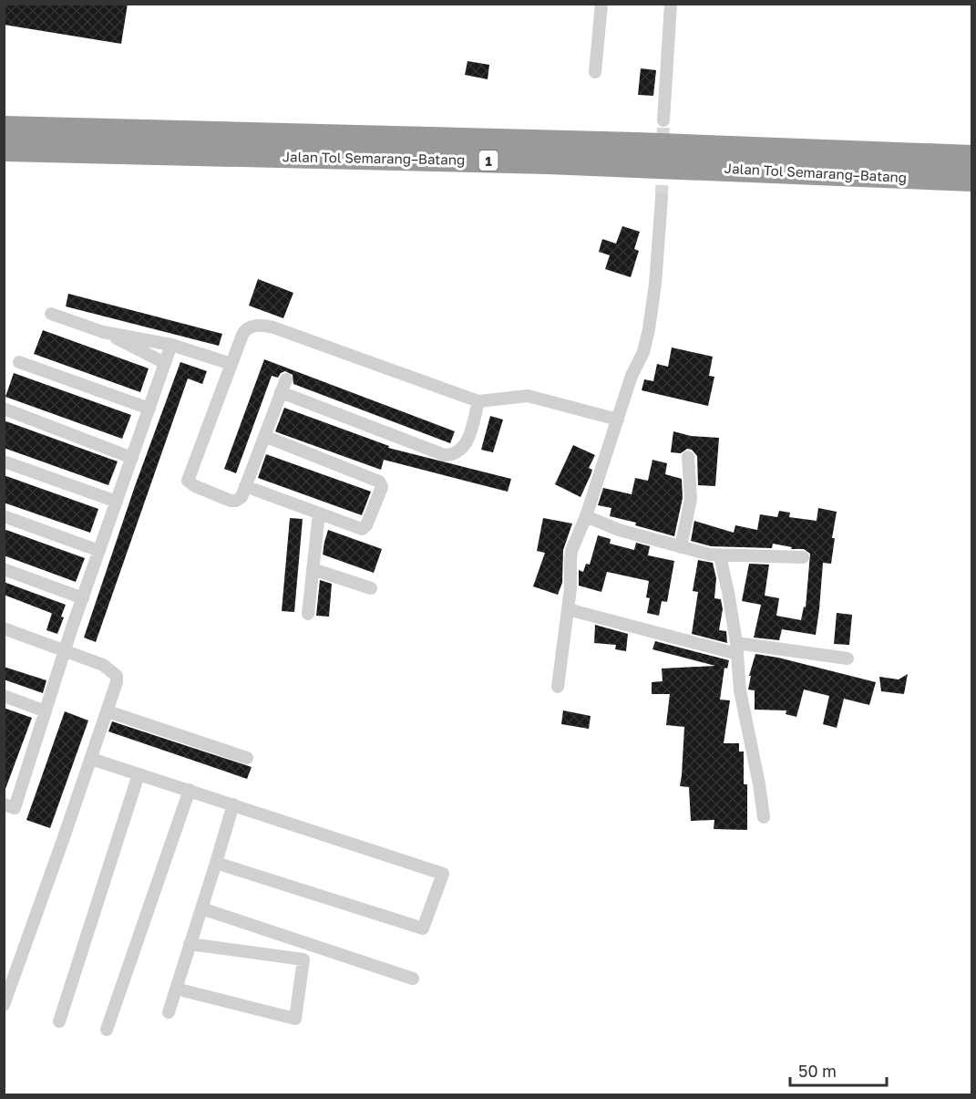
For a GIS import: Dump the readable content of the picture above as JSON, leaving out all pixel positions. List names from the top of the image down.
{
  "streets": {
    "highway": ["Jalan Tol Semarang–Batang", "1"]
  },
  "scale_bar": "50 m"
}
